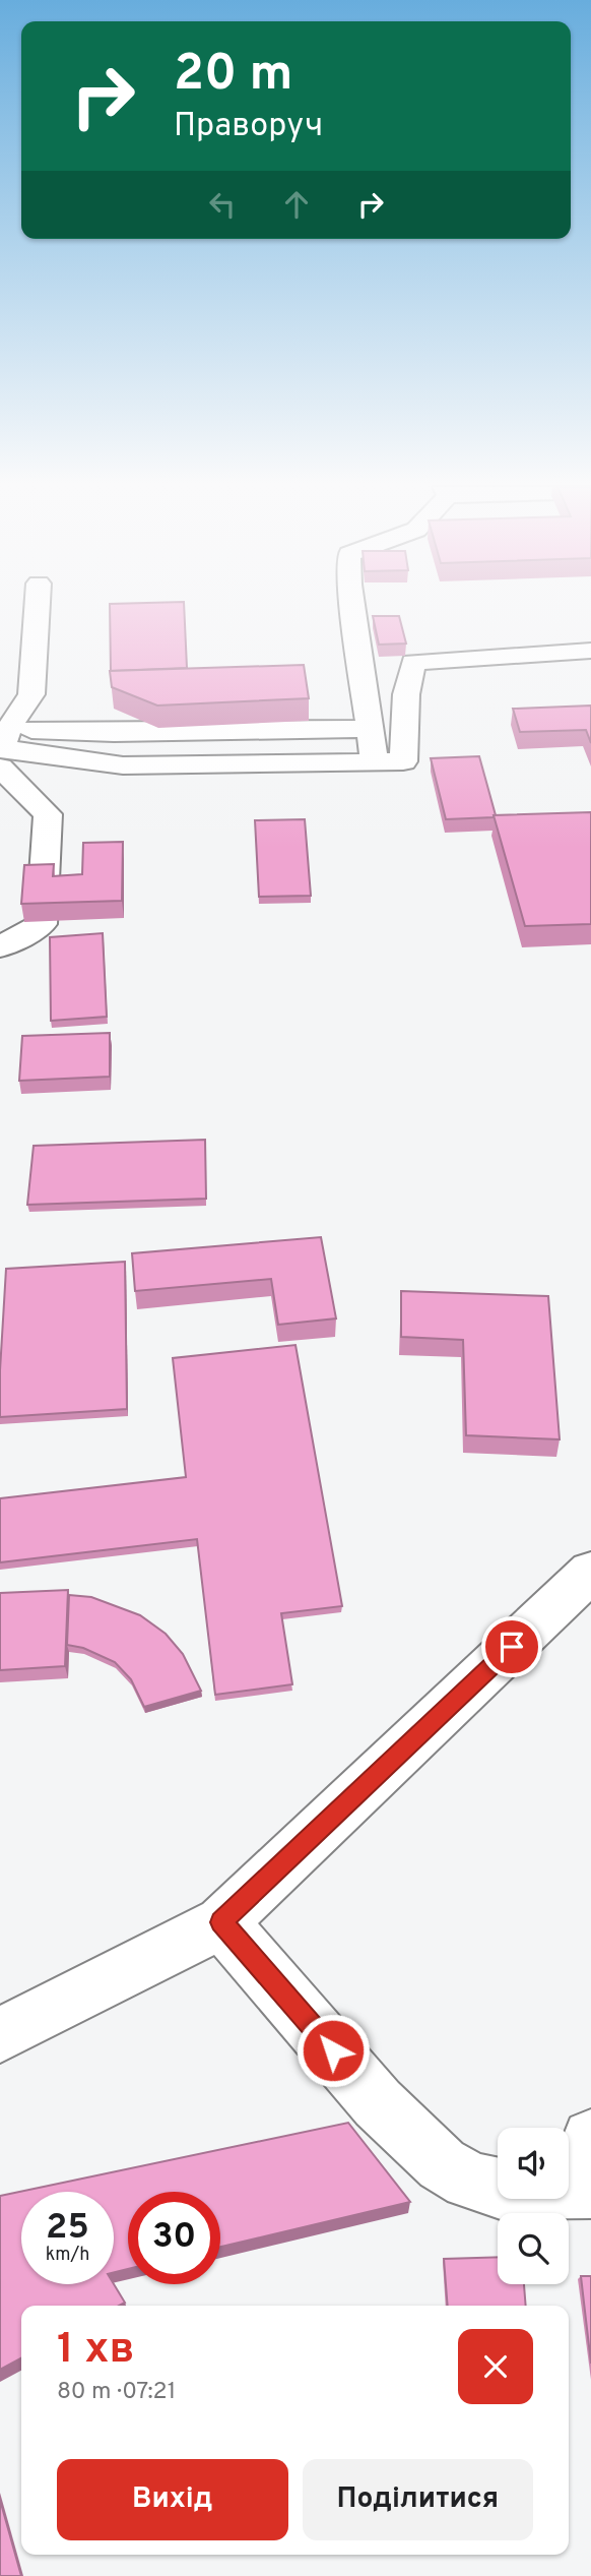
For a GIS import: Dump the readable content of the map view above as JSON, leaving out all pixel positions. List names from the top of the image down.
{
  "page": {
    "turn": ["20 m", "Праворуч"],
    "speed": "25 km/h",
    "limit": "30",
    "heading": ["1 хв", "80 m · 07:21"],
    "buttons": ["Вихід", "Поділитися"]
  }
}
